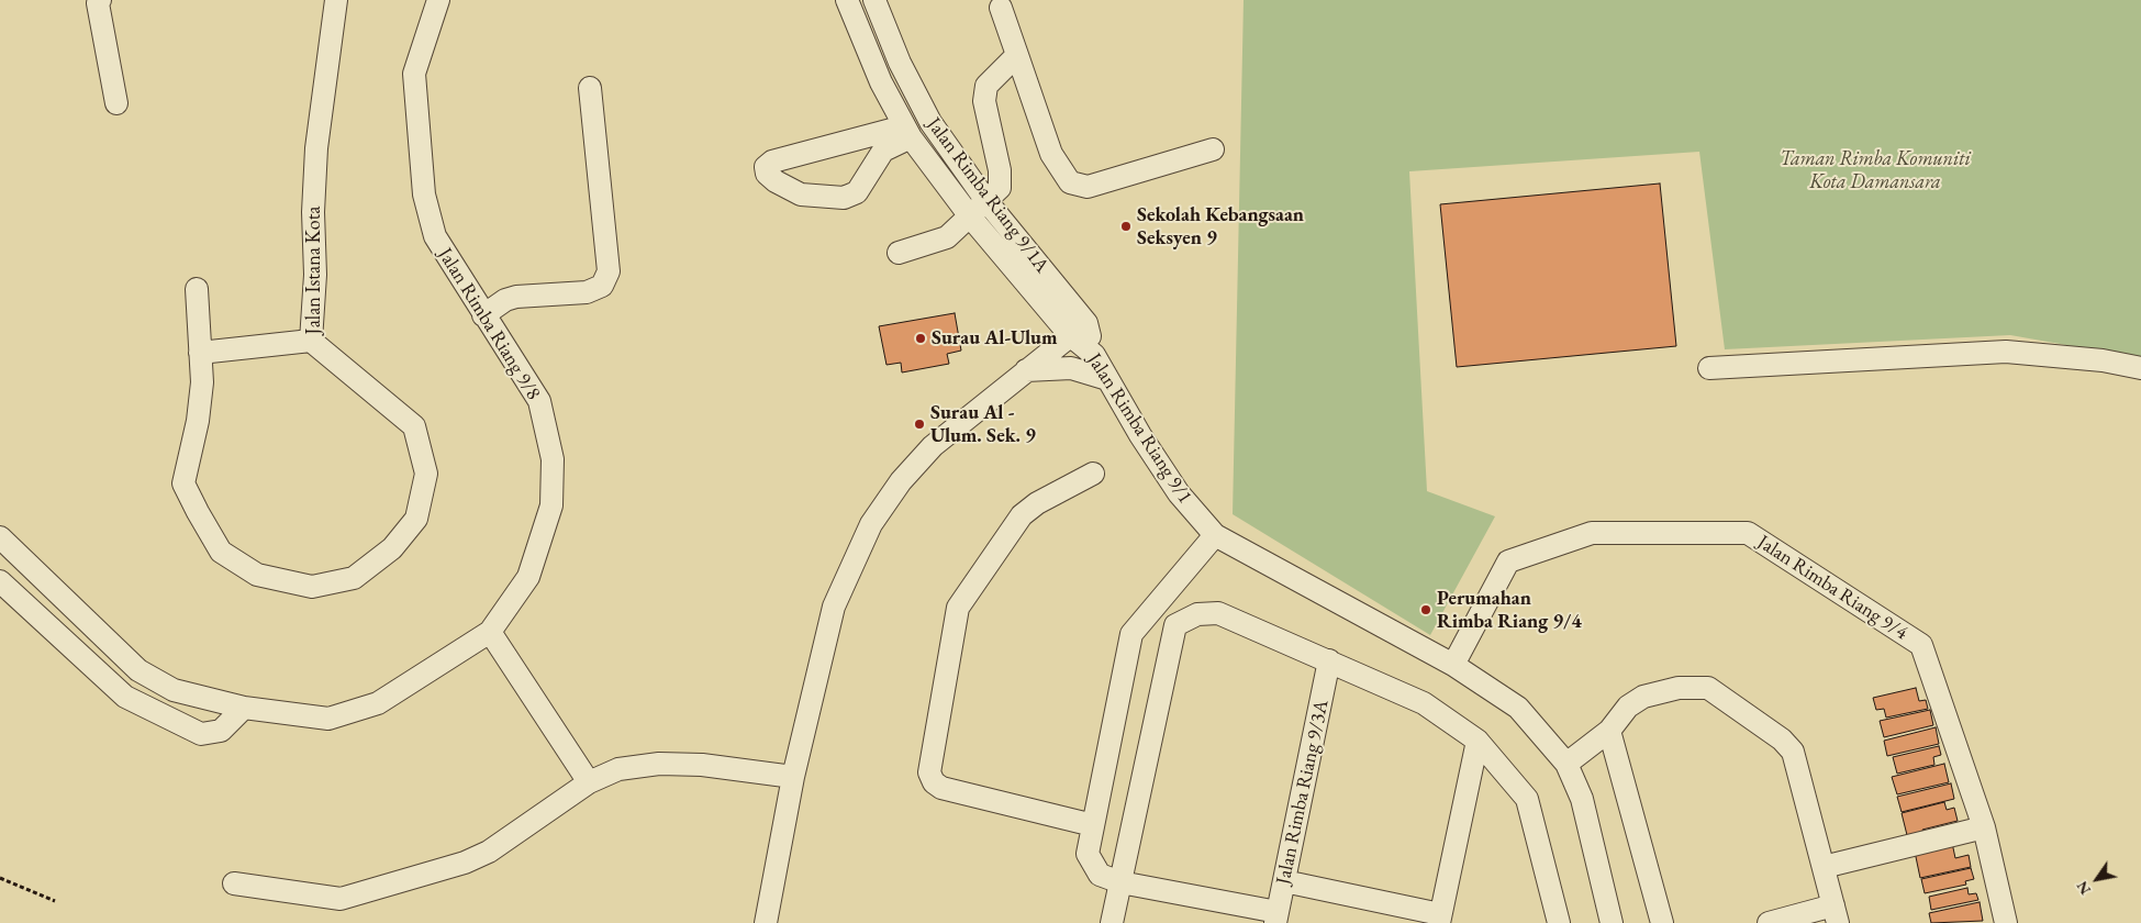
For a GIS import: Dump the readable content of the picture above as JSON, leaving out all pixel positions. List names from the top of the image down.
{
  "streets": {
    "street": [
      "Jalan Rimba Riang 9/1A",
      "Jalan Istana Kota",
      "Jalan Rimba Riang 9/8",
      "Jalan Rimba Riang 9/1",
      "Jalan Rimba Riang 9/4",
      "Jalan Rimba Riang 9/3A"
    ]
  },
  "crossings": [
    ["Jalan Rimba Riang 9/1A", "Jalan Rimba Riang 9/1"],
    ["Jalan Rimba Riang 9/1", "Jalan Rimba Riang 9/4"]
  ],
  "parks": ["Taman Rimba Komuniti Kota Damansara"],
  "places": [
    "Sekolah Kebangsaan Seksyen 9",
    "Surau Al-Ulum",
    "Surau Al - Ulum. Sek. 9",
    "Perumahan Rimba Riang 9/4"
  ],
  "north": "bottom left"
}
